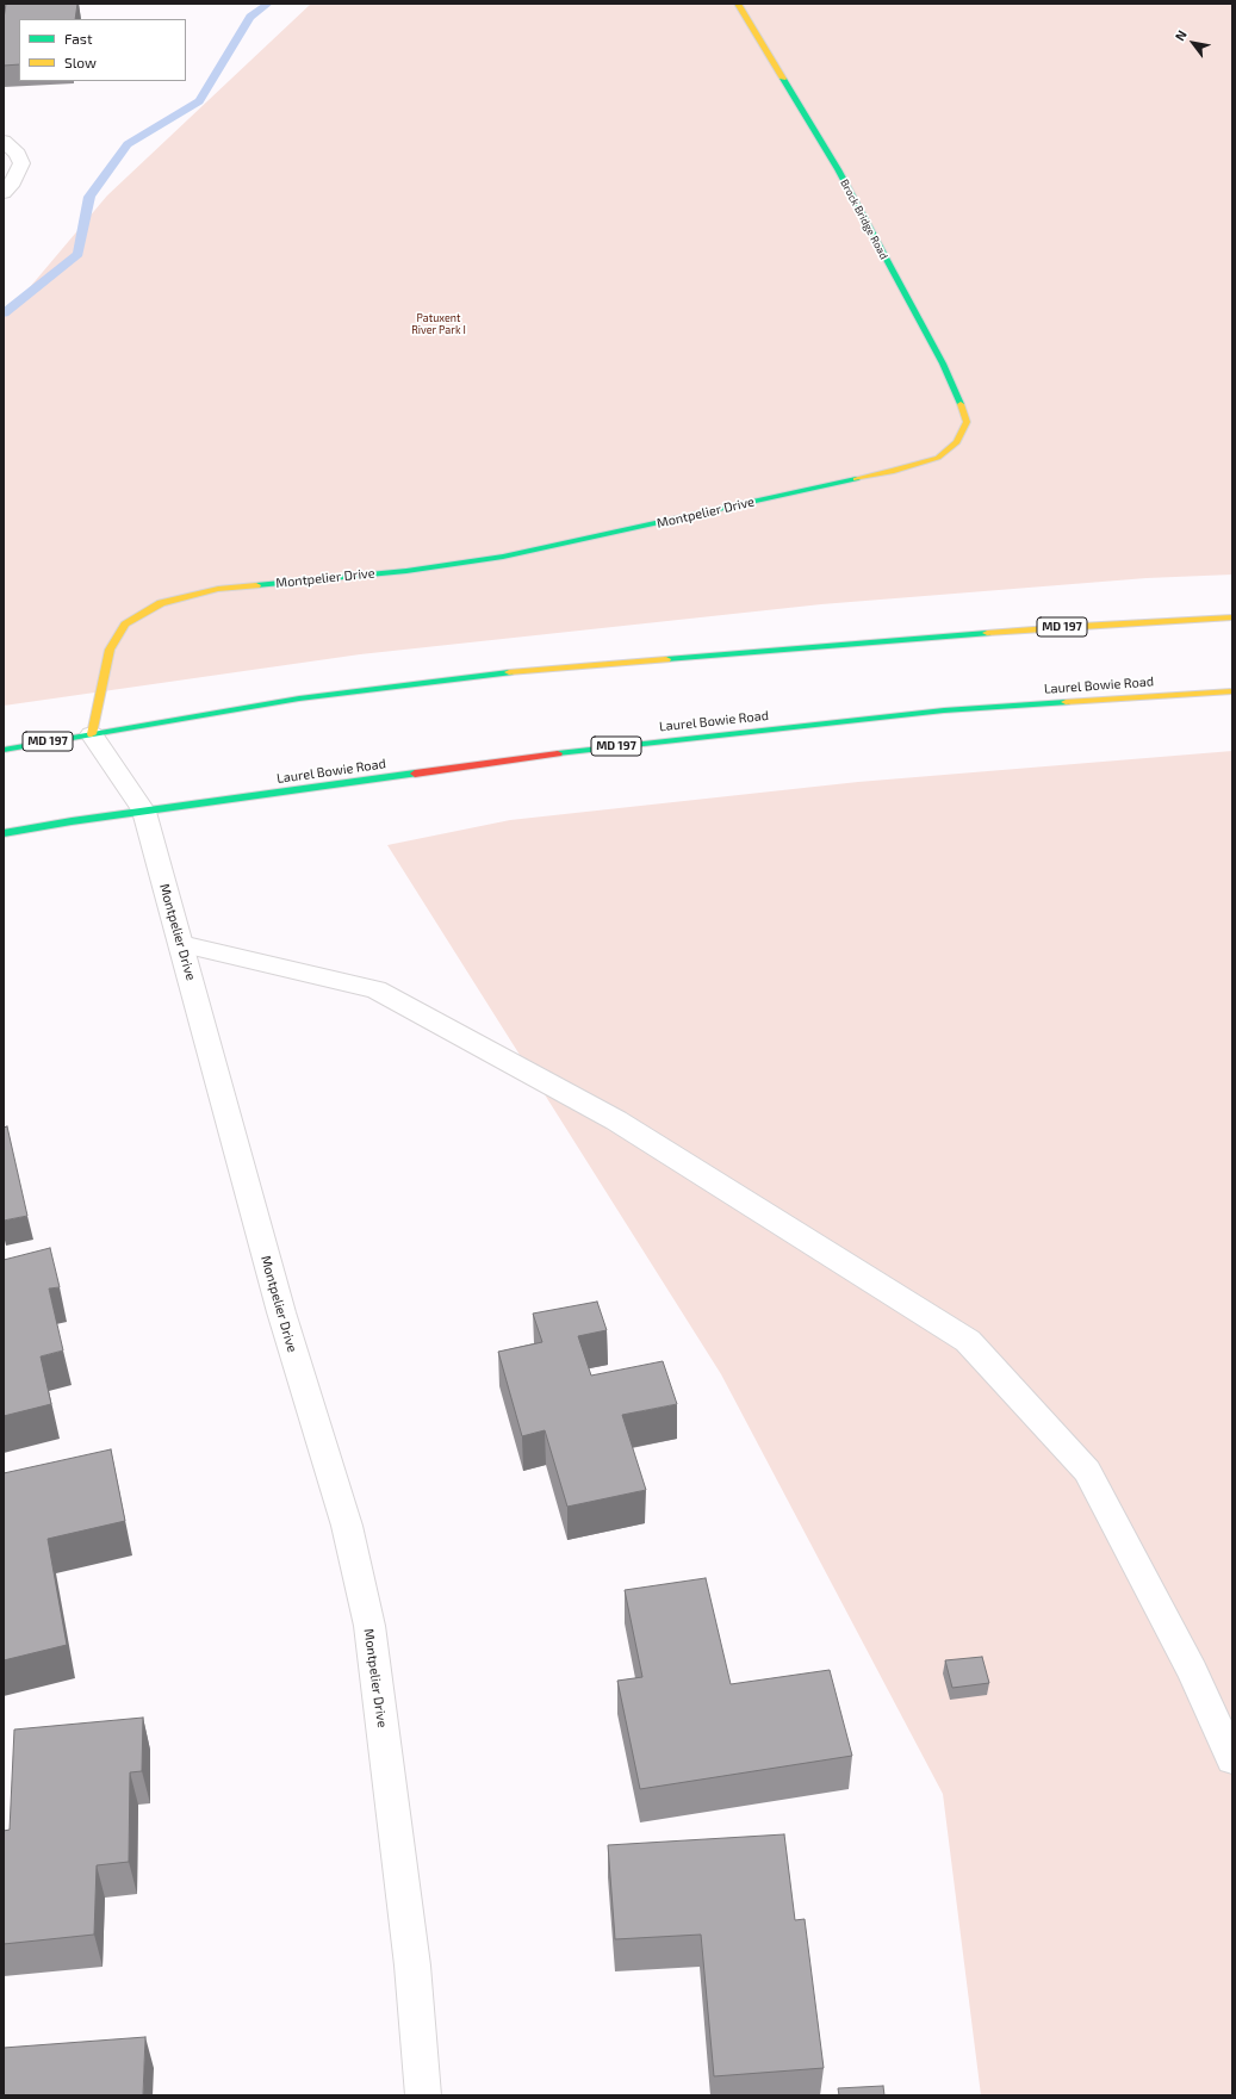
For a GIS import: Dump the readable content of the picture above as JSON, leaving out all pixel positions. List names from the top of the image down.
{
  "streets": {
    "main road": [
      "Brock Bridge Road",
      "Montpelier Drive",
      "MD 197",
      "Laurel Bowie Road"
    ]
  },
  "crossings": [
    ["Brock Bridge Road", "Montpelier Drive"],
    ["Montpelier Drive", "MD 197"],
    ["Montpelier Drive", "Laurel Bowie Road"]
  ],
  "parks": ["Patuxent River Park I"],
  "legend": ["Fast", "Slow"],
  "north": "top left"
}
